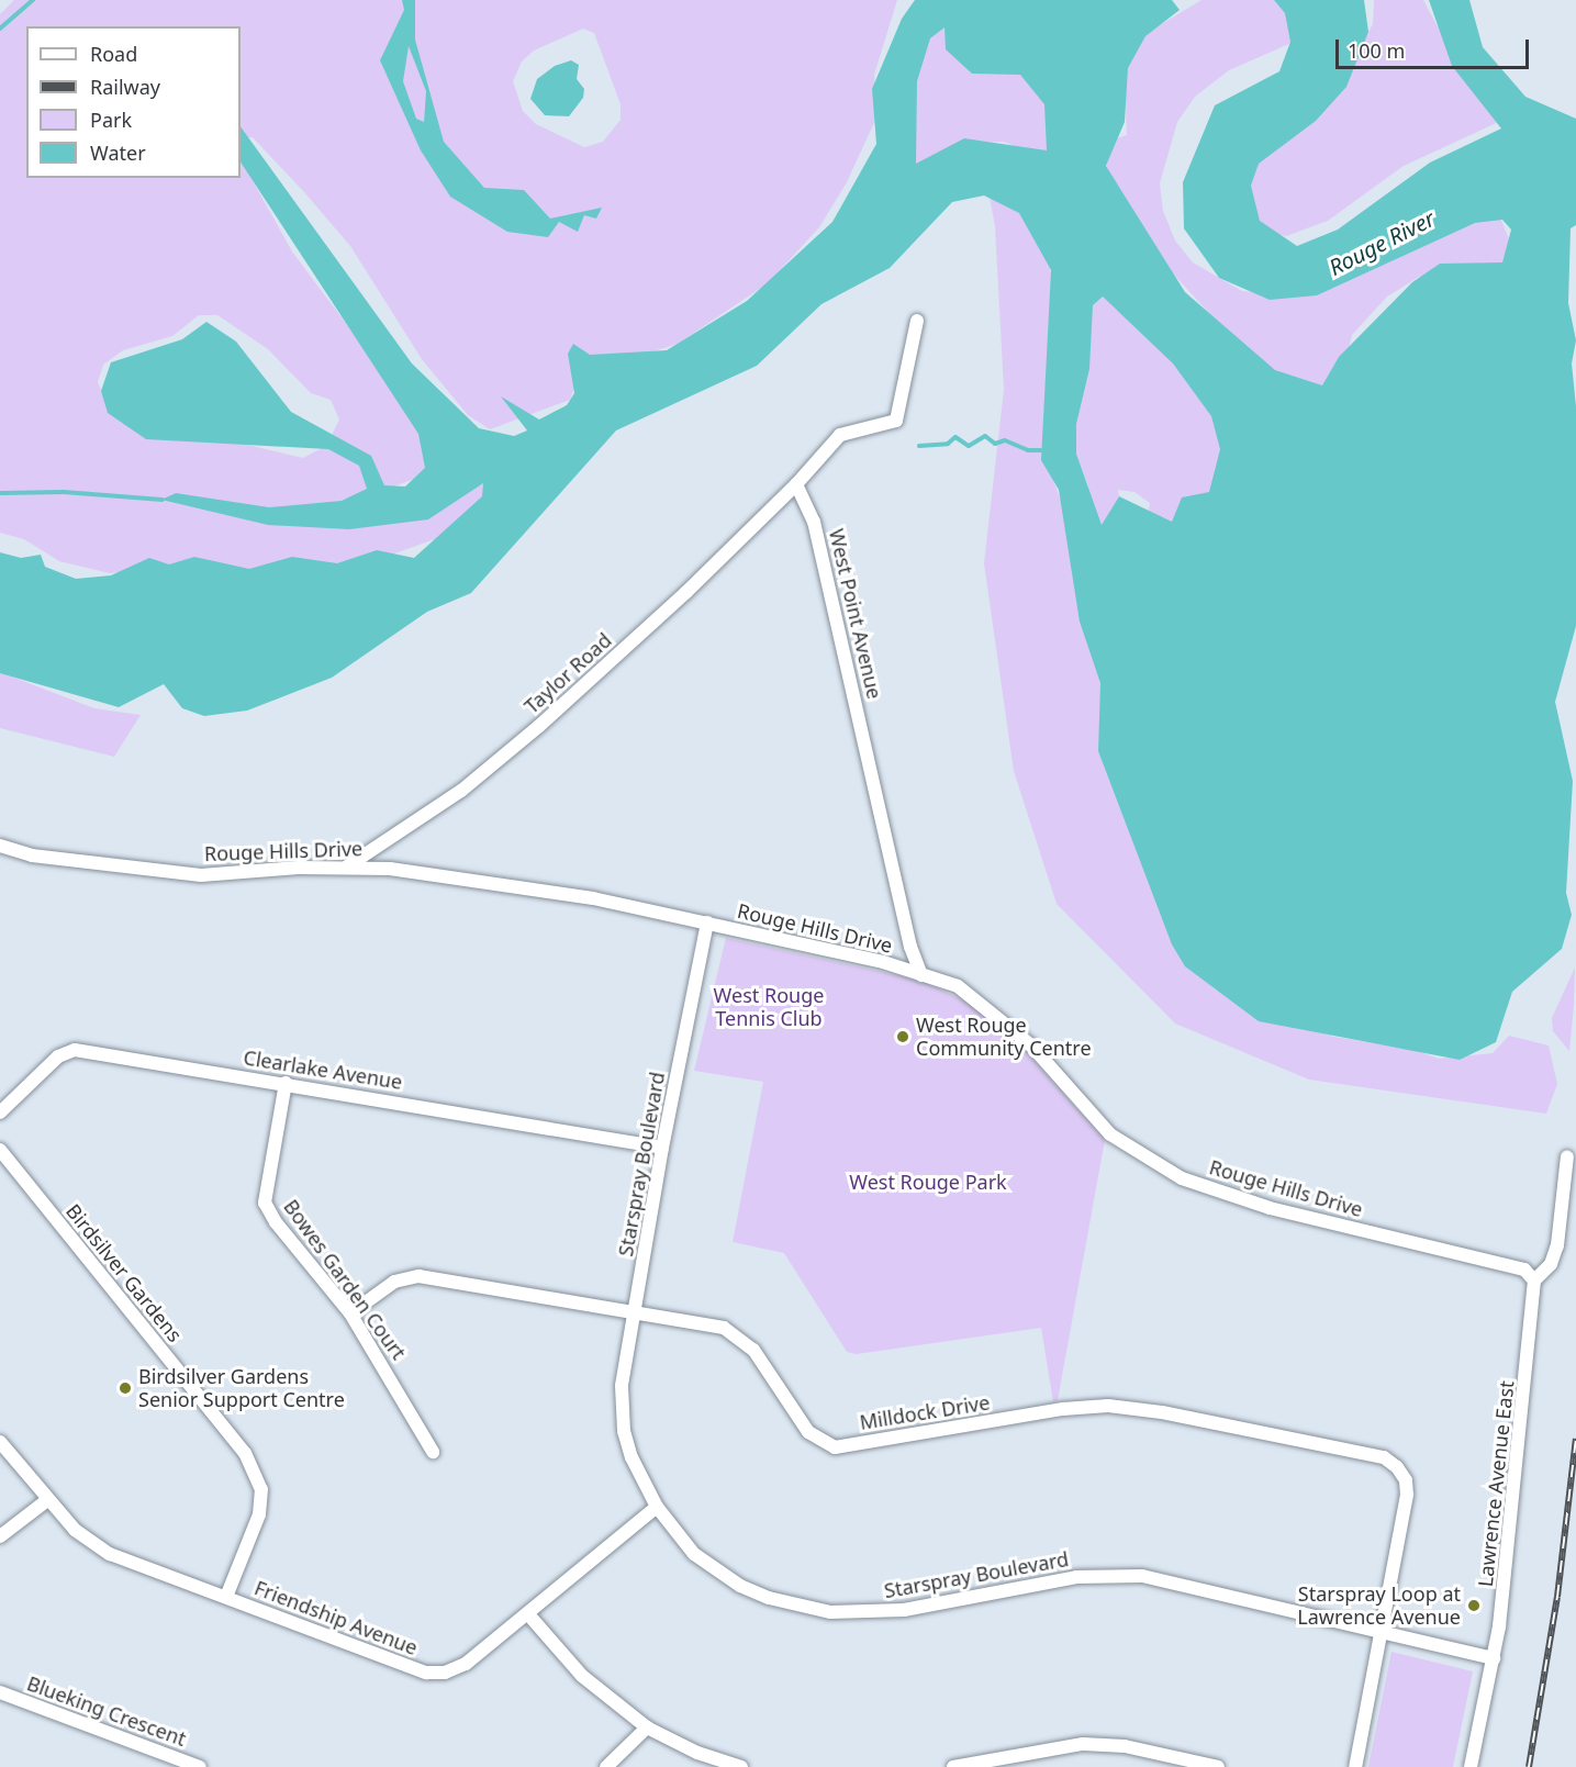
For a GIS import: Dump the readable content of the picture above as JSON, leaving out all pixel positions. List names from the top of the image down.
{
  "streets": {
    "street": [
      "West Point Avenue",
      "Taylor Road",
      "Rouge Hills Drive",
      "Clearlake Avenue",
      "Starspray Boulevard",
      "Birdsilver Gardens",
      "Bowes Garden Court",
      "Milldock Drive",
      "Lawrence Avenue East",
      "Friendship Avenue",
      "Blueking Crescent"
    ]
  },
  "crossings": [
    ["West Point Avenue", "Taylor Road"],
    ["West Point Avenue", "Rouge Hills Drive"],
    ["Taylor Road", "Rouge Hills Drive"],
    ["Rouge Hills Drive", "Starspray Boulevard"],
    ["Rouge Hills Drive", "Lawrence Avenue East"],
    ["Clearlake Avenue", "Starspray Boulevard"],
    ["Clearlake Avenue", "Bowes Garden Court"],
    ["Starspray Boulevard", "Milldock Drive"],
    ["Starspray Boulevard", "Lawrence Avenue East"],
    ["Starspray Boulevard", "Friendship Avenue"],
    ["Birdsilver Gardens", "Friendship Avenue"],
    ["Bowes Garden Court", "Milldock Drive"]
  ],
  "water": ["Rouge River"],
  "parks": ["West Rouge Tennis Club", "West Rouge Park"],
  "places": ["West Rouge Community Centre", "Birdsilver Gardens Senior Support Centre", "Starspray Loop at Lawrence Avenue"],
  "legend": [
    "Road",
    "Railway",
    "Park",
    "Water"
  ],
  "scale_bar": "100 m"
}
